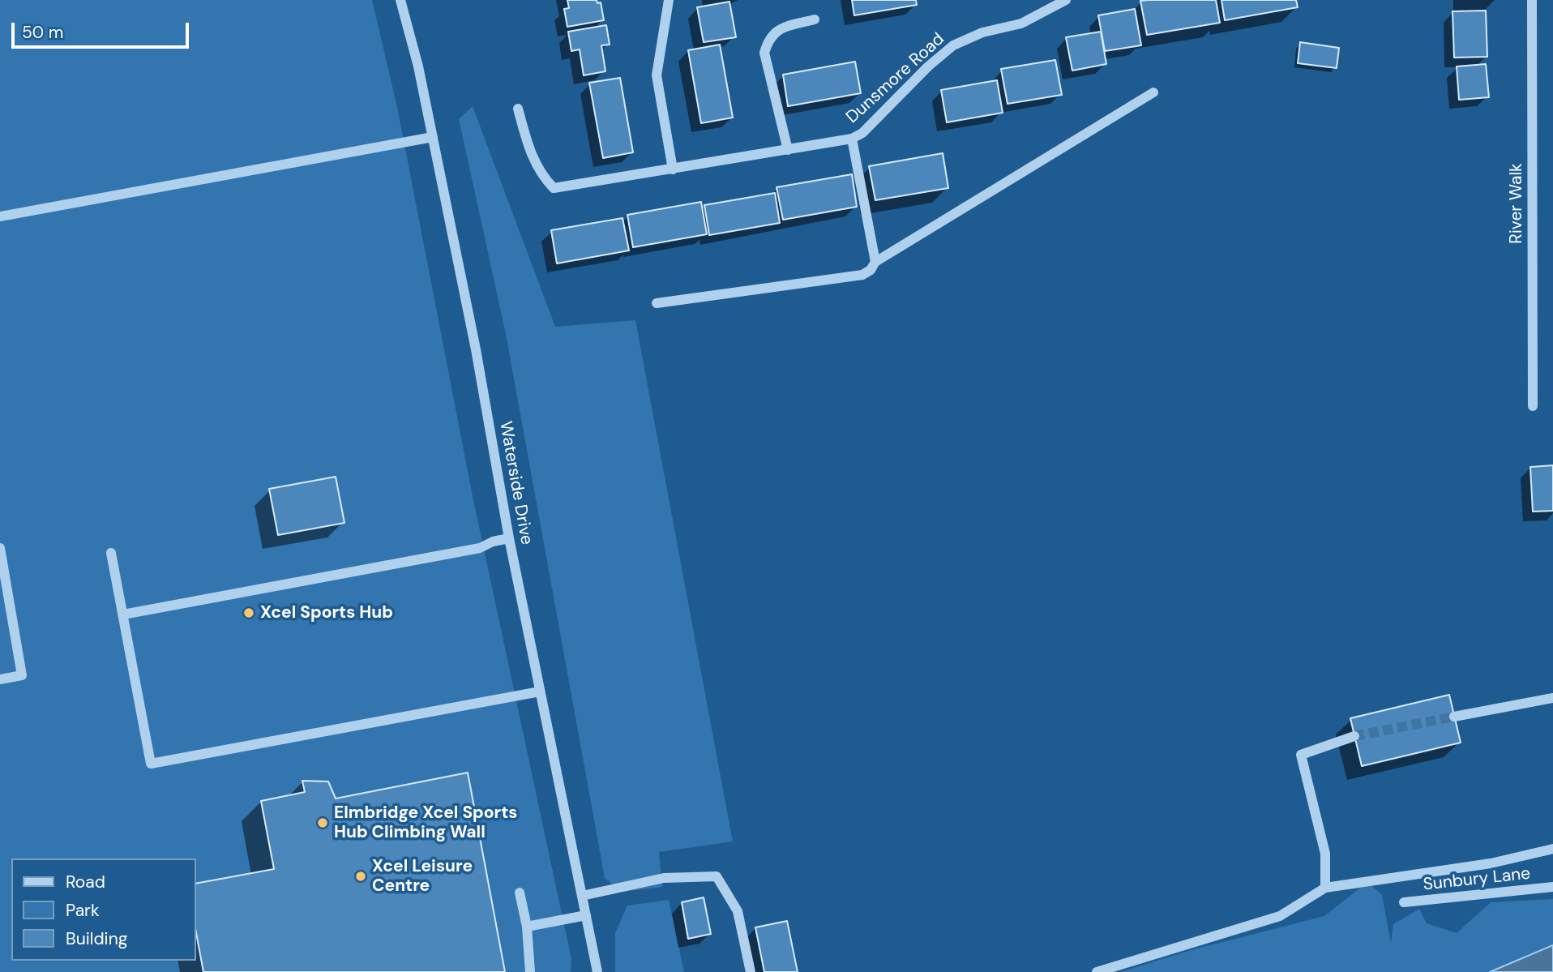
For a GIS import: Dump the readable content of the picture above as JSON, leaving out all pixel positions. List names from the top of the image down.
{
  "streets": {
    "street": [
      "Dunsmore Road",
      "River Walk",
      "Waterside Drive",
      "Sunbury Lane"
    ]
  },
  "places": ["Xcel Sports Hub", "Elmbridge Xcel Sports Hub Climbing Wall", "Xcel Leisure Centre"],
  "legend": ["Road", "Park", "Building"],
  "scale_bar": "50 m"
}
